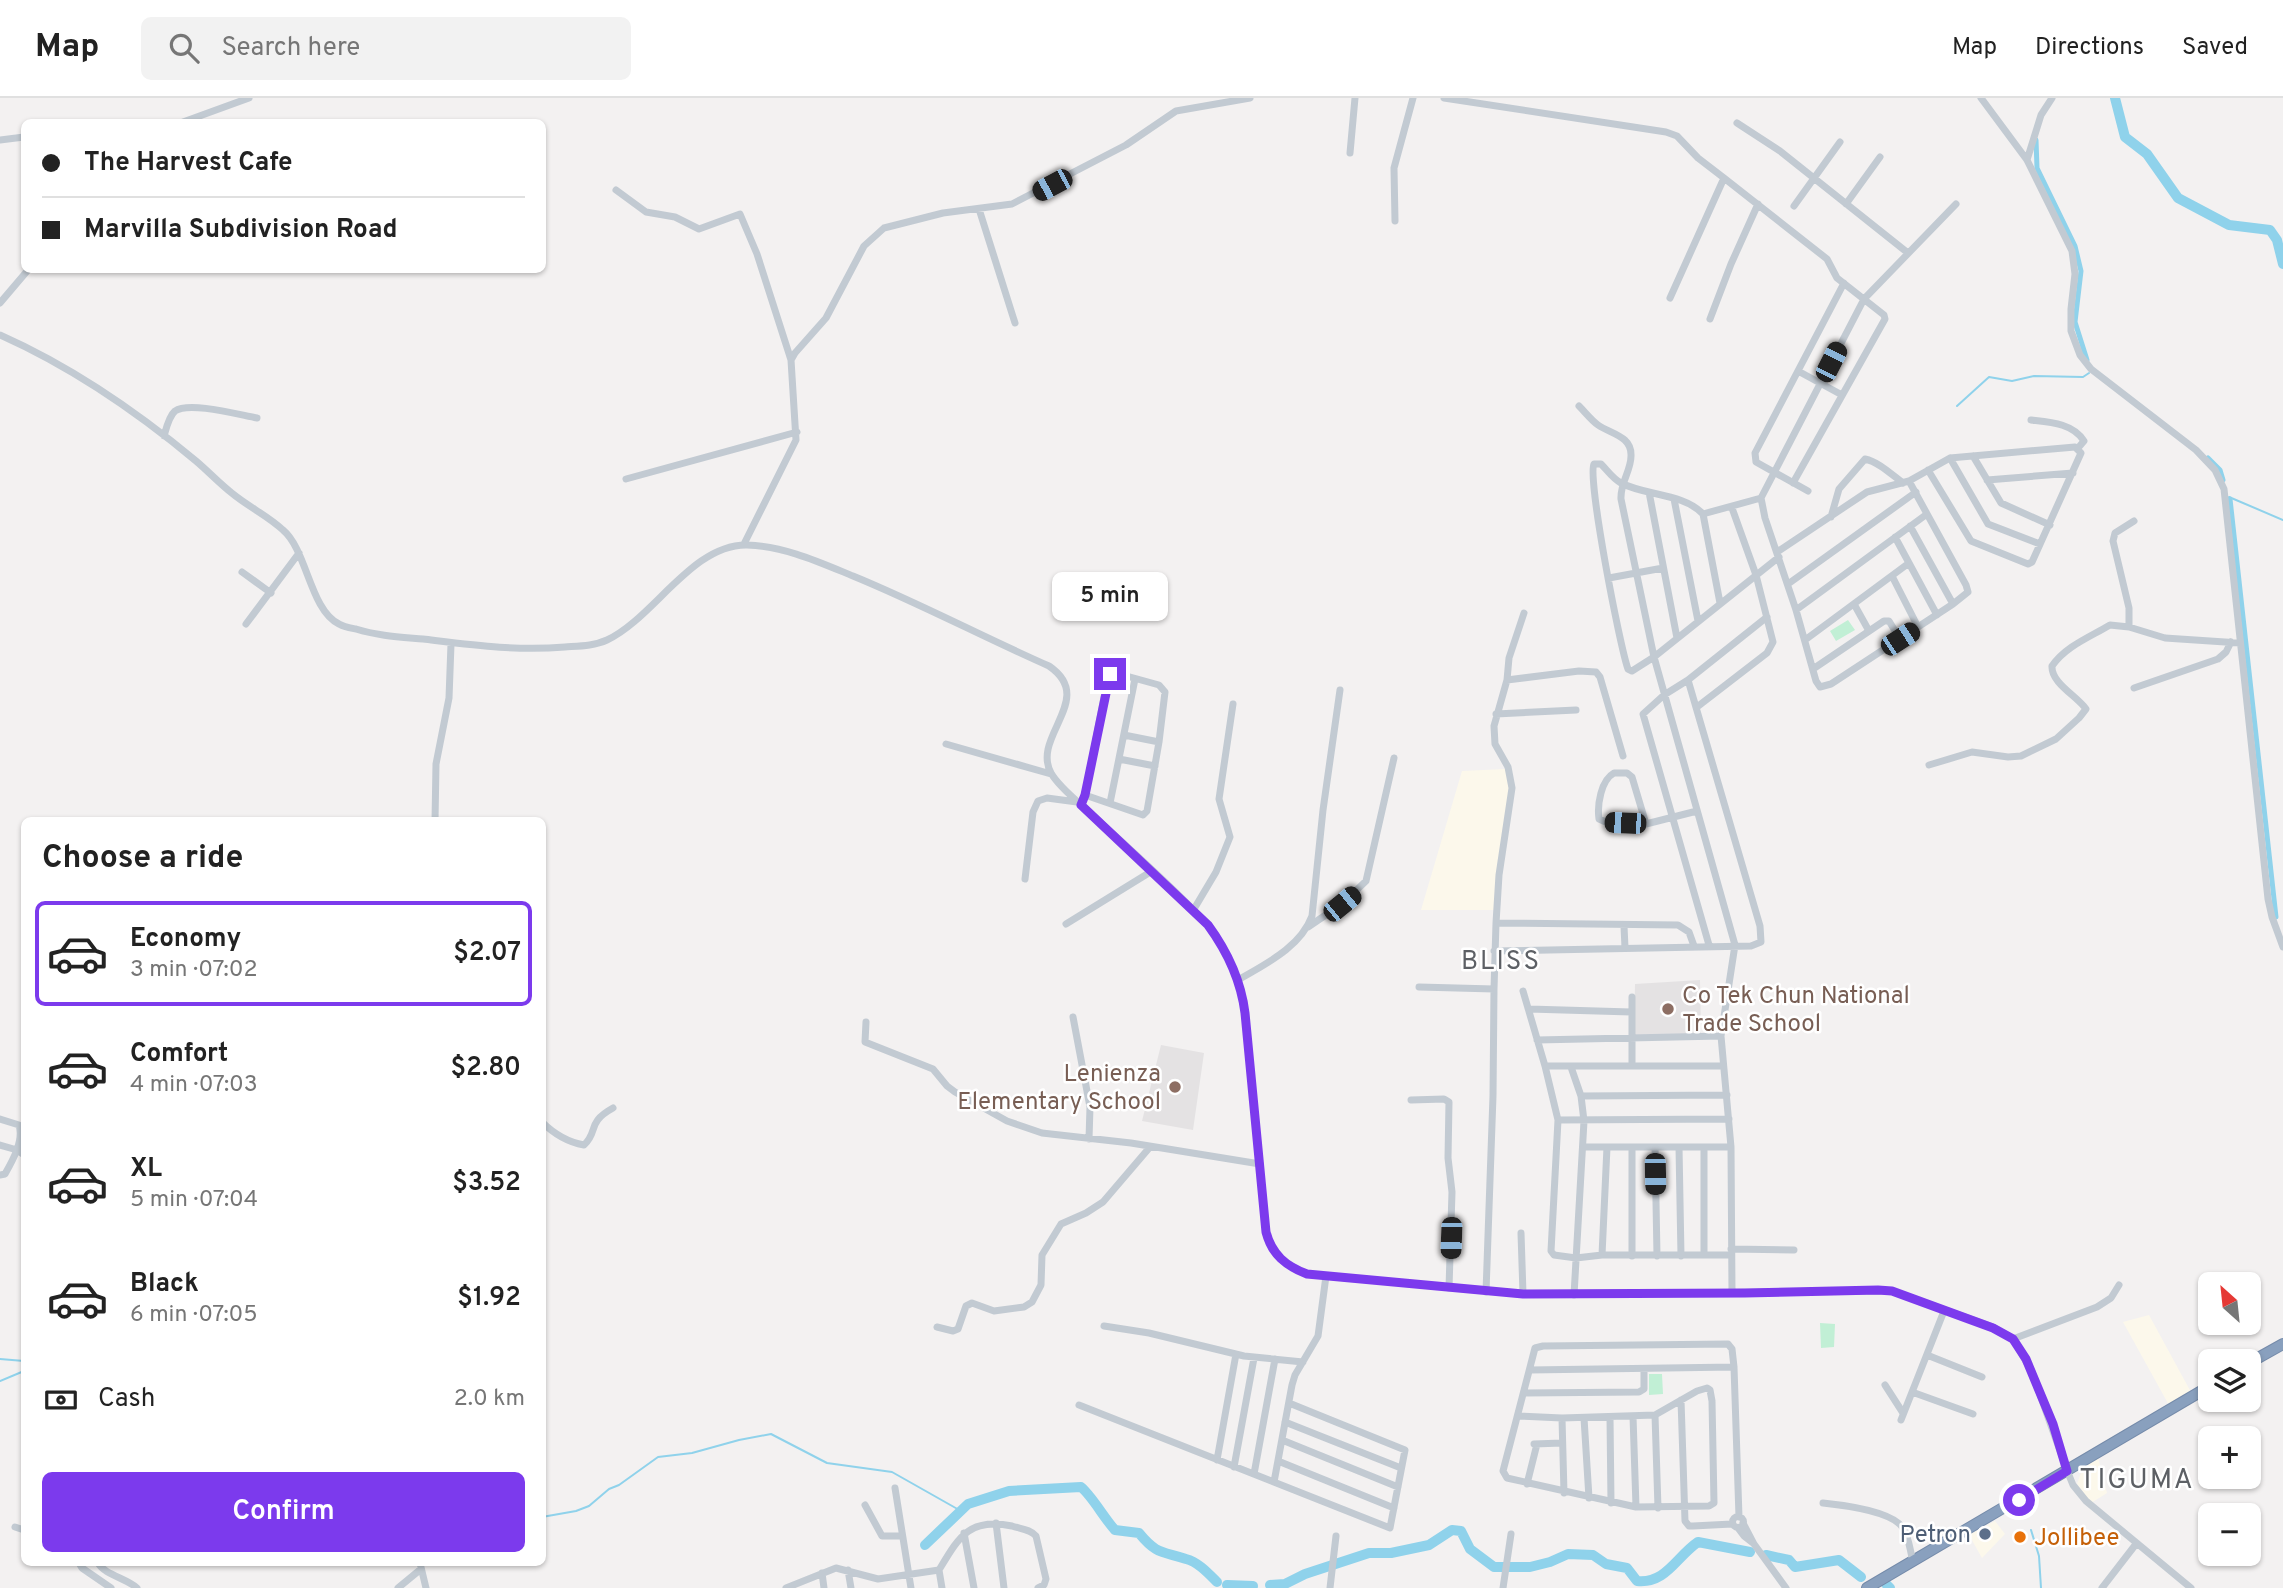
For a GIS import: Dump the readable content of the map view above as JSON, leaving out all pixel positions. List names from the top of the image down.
{
  "districts": ["BLISS", "TIGUMA"],
  "places": [
    "Co Tek Chun National Trade School",
    "Lenienza Elementary School",
    "Petron",
    "Jollibee"
  ],
  "north": "top left",
  "page": {
    "header": "Map",
    "search": "Search here",
    "nav": ["Map", "Directions", "Saved"],
    "banner": ["The Harvest Cafe", "Marvilla Subdivision Road"],
    "bubble": "5 min",
    "heading": "Choose a ride",
    "list": [
      {
        "name": "Economy",
        "note": "3 min · 07:02",
        "value": "$2.07"
      },
      {
        "name": "Comfort",
        "note": "4 min · 07:03",
        "value": "$2.80"
      },
      {
        "name": "XL",
        "note": "5 min · 07:04",
        "value": "$3.52"
      },
      {
        "name": "Black",
        "note": "6 min · 07:05",
        "value": "$1.92"
      }
    ],
    "map_buttons": ["+", "−"],
    "pay": ["Cash", "2.0 km"],
    "buttons": "Confirm"
  }
}
